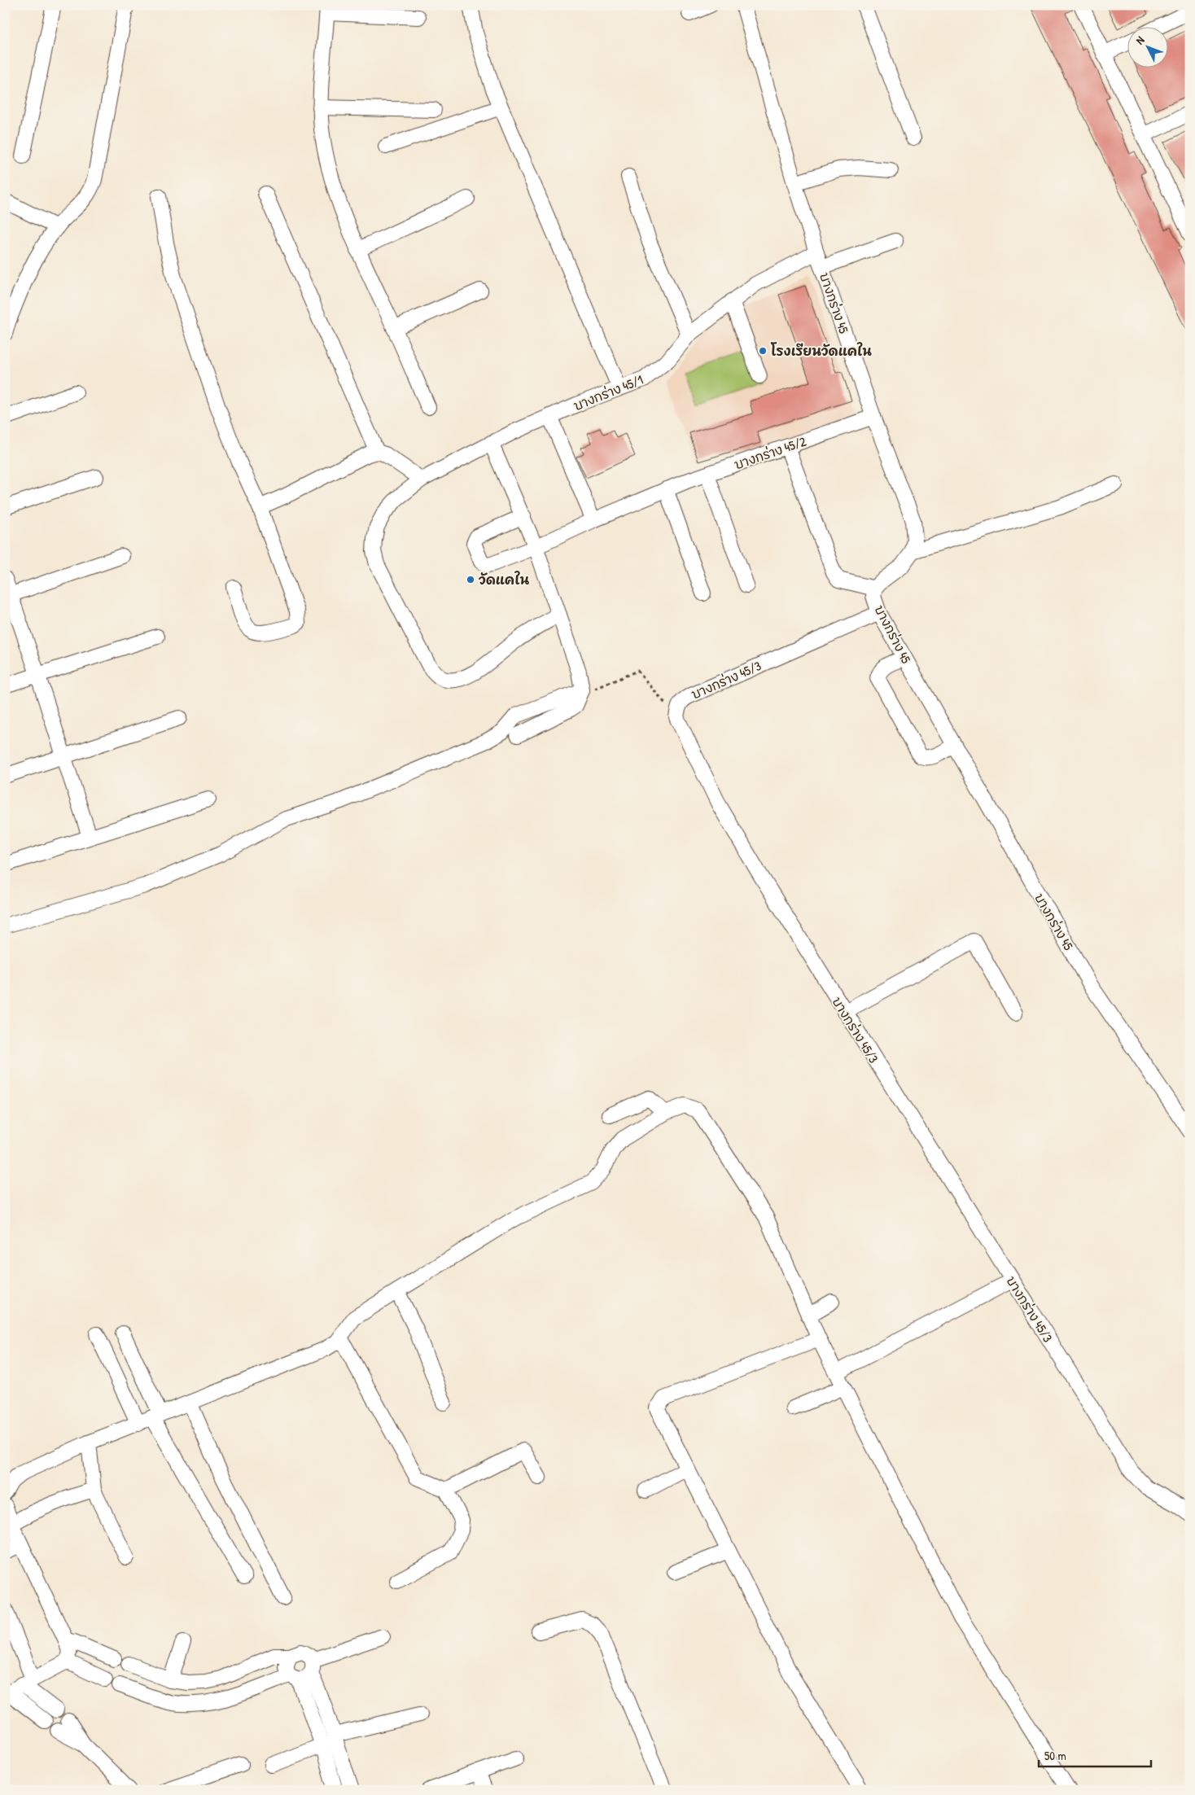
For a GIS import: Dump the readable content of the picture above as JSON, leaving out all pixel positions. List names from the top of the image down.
{
  "streets": {
    "street": [
      "บางกร่าง 45",
      "บางกร่าง 45/1",
      "บางกร่าง 45/2",
      "บางกร่าง 45/3"
    ]
  },
  "crossings": [
    ["บางกร่าง 45", "บางกร่าง 45/1"],
    ["บางกร่าง 45", "บางกร่าง 45/2"],
    ["บางกร่าง 45", "บางกร่าง 45/3"]
  ],
  "places": ["โรงเรียนวัดแคใน", "วัดแคใน"],
  "scale_bar": "50 m",
  "north": "top left"
}
